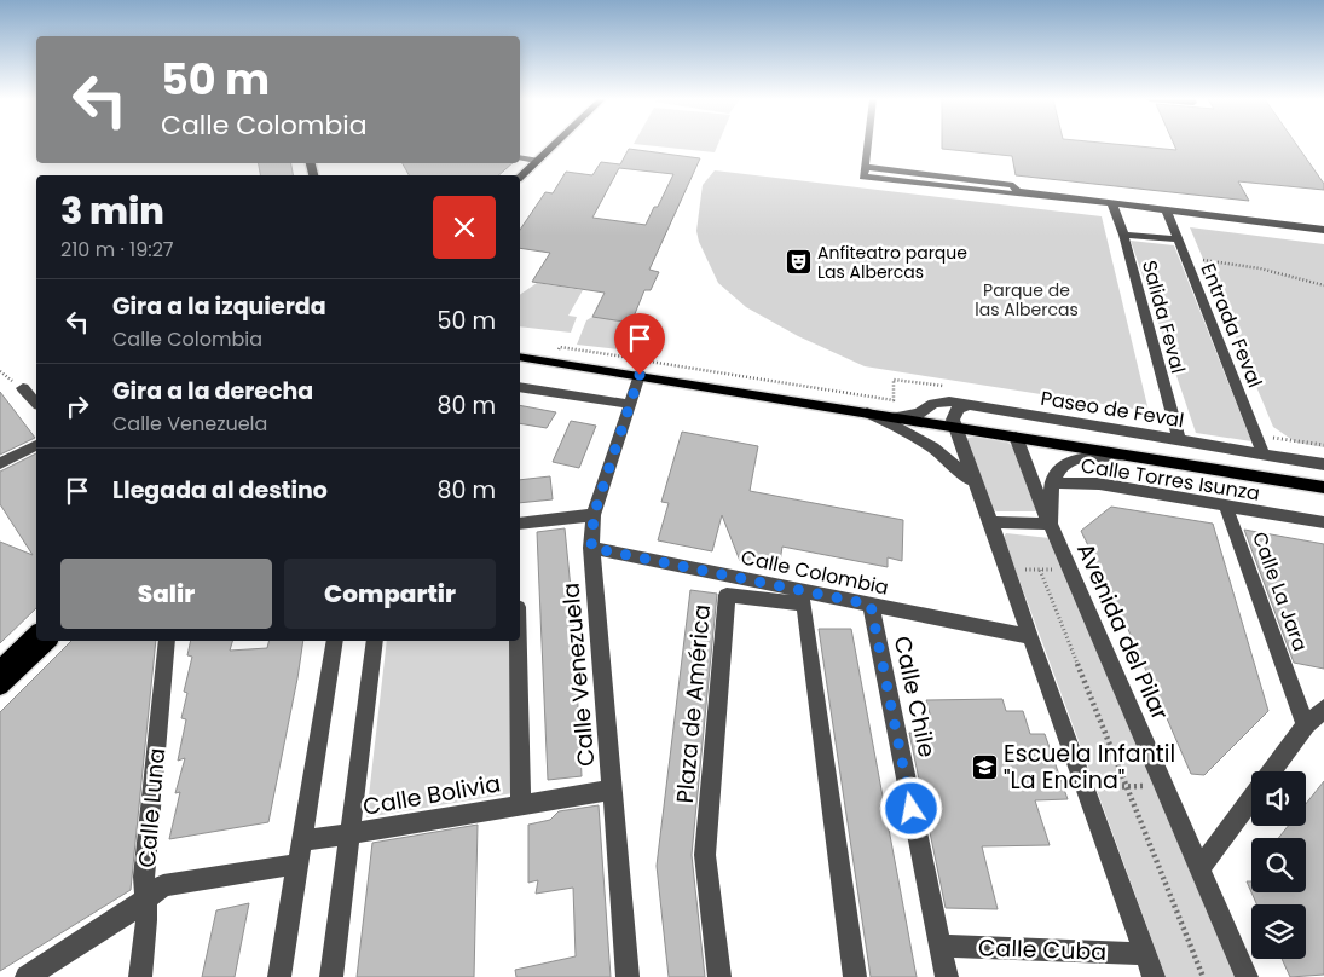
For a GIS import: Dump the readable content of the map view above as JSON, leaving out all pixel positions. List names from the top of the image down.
{
  "streets": {
    "street": [
      "Salida Feval",
      "Entrada Feval",
      "Paseo de Feval",
      "Calle Torres Isunza",
      "Calle Colombia",
      "Calle La Jara",
      "Avenida del Pilar",
      "Calle Venezuela",
      "Calle Chile",
      "Plaza de América",
      "Calle Bolivia",
      "Calle Luna",
      "Calle Cuba"
    ]
  },
  "crossings": [
    ["Salida Feval", "Paseo de Feval"],
    ["Entrada Feval", "Paseo de Feval"],
    ["Calle Torres Isunza", "Calle La Jara"],
    ["Calle Torres Isunza", "Avenida del Pilar"],
    ["Calle Colombia", "Calle Venezuela"],
    ["Calle Colombia", "Calle Chile"],
    ["Calle Venezuela", "Calle Bolivia"],
    ["Calle Chile", "Calle Cuba"]
  ],
  "parks": ["Parque de las Albercas"],
  "places": {
    "theatre": ["Anfiteatro parque Las Albercas"],
    "school or university": ["Escuela Infantil \"La Encina\""]
  },
  "page": {
    "turn": ["50 m", "Calle Colombia"],
    "heading": ["3 min", "210 m · 19:27"],
    "list": [
      {
        "name": "Gira a la izquierda",
        "note": "Calle Colombia",
        "value": "50 m"
      },
      {
        "name": "Gira a la derecha",
        "note": "Calle Venezuela",
        "value": "80 m"
      },
      {
        "name": "Llegada al destino",
        "value": "80 m"
      }
    ],
    "buttons": ["Salir", "Compartir"]
  }
}
